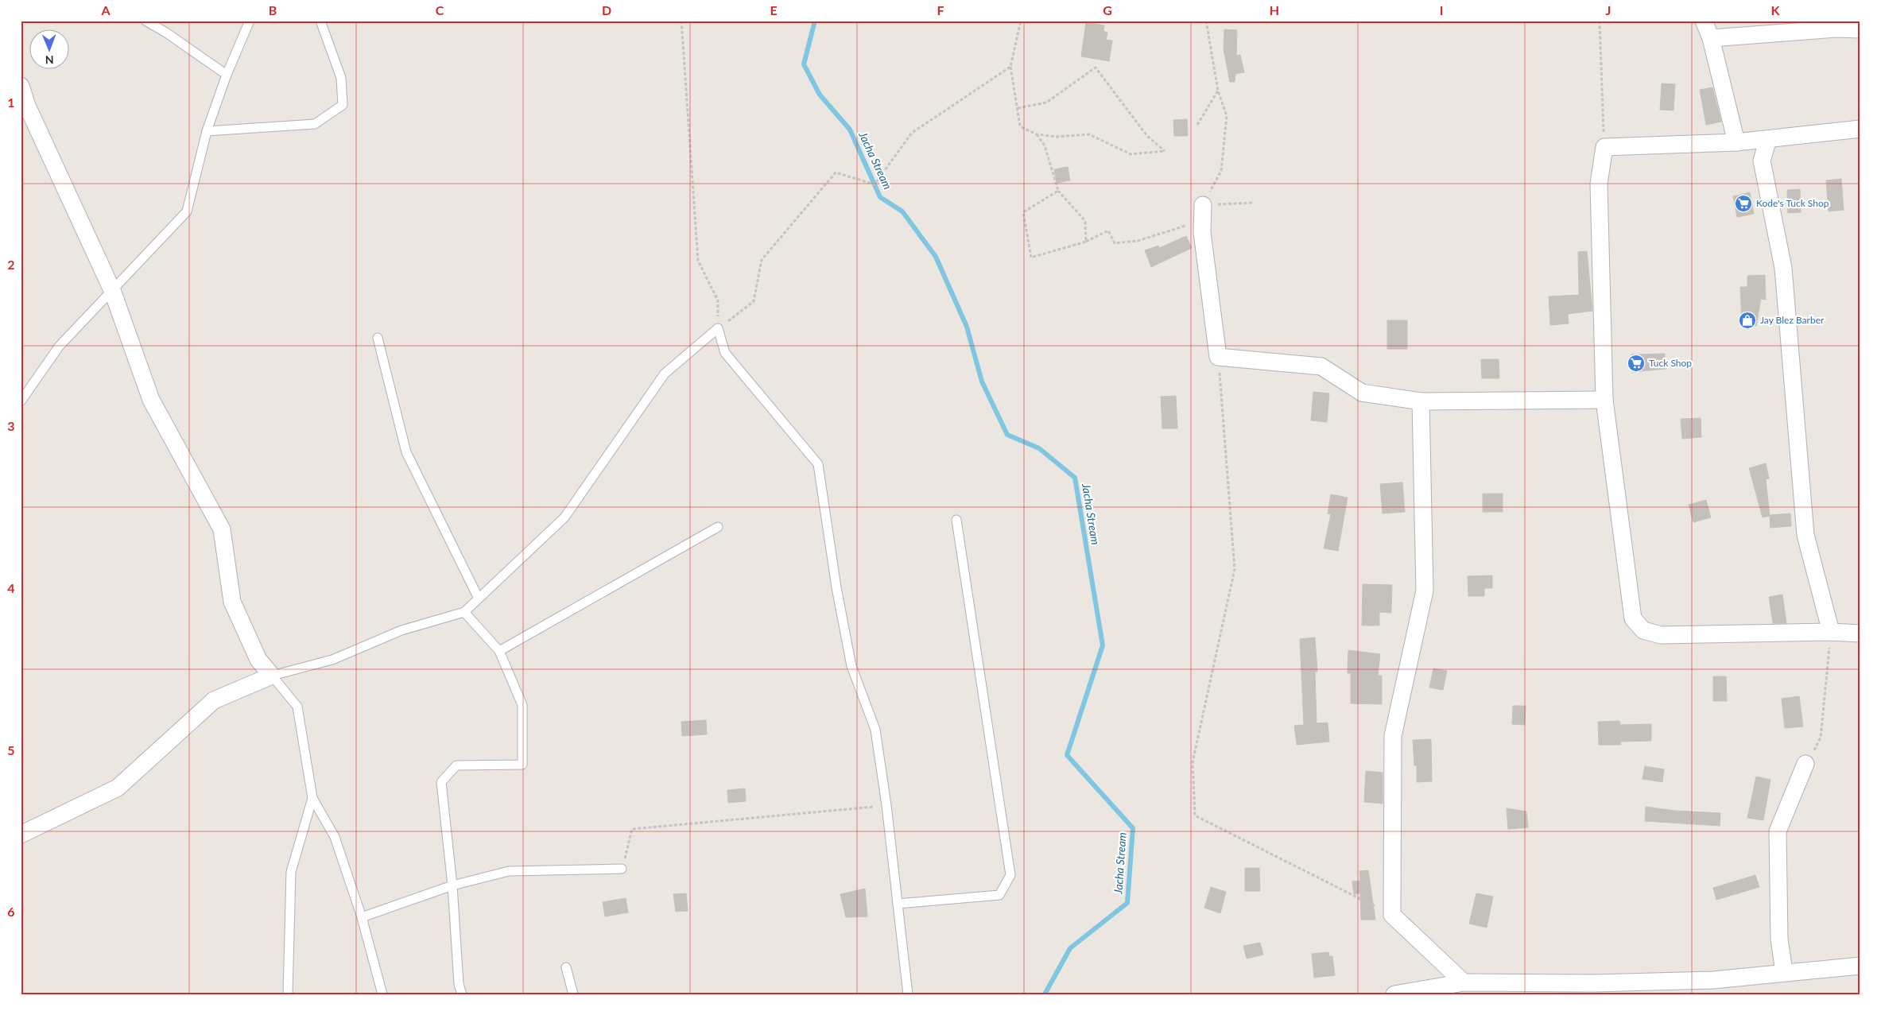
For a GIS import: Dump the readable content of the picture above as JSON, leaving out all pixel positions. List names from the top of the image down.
{
  "water": ["Jacha Stream"],
  "places": {
    "supermarket": ["Kode's Tuck Shop", "Tuck Shop"],
    "shop": ["Jay Blez Barber"]
  },
  "north": "bottom",
  "grid": {
    "columns": [
      "A",
      "B",
      "C",
      "D",
      "E",
      "F",
      "G",
      "H",
      "I",
      "J",
      "K"
    ],
    "rows": [
      "1",
      "2",
      "3",
      "4",
      "5",
      "6"
    ]
  }
}
